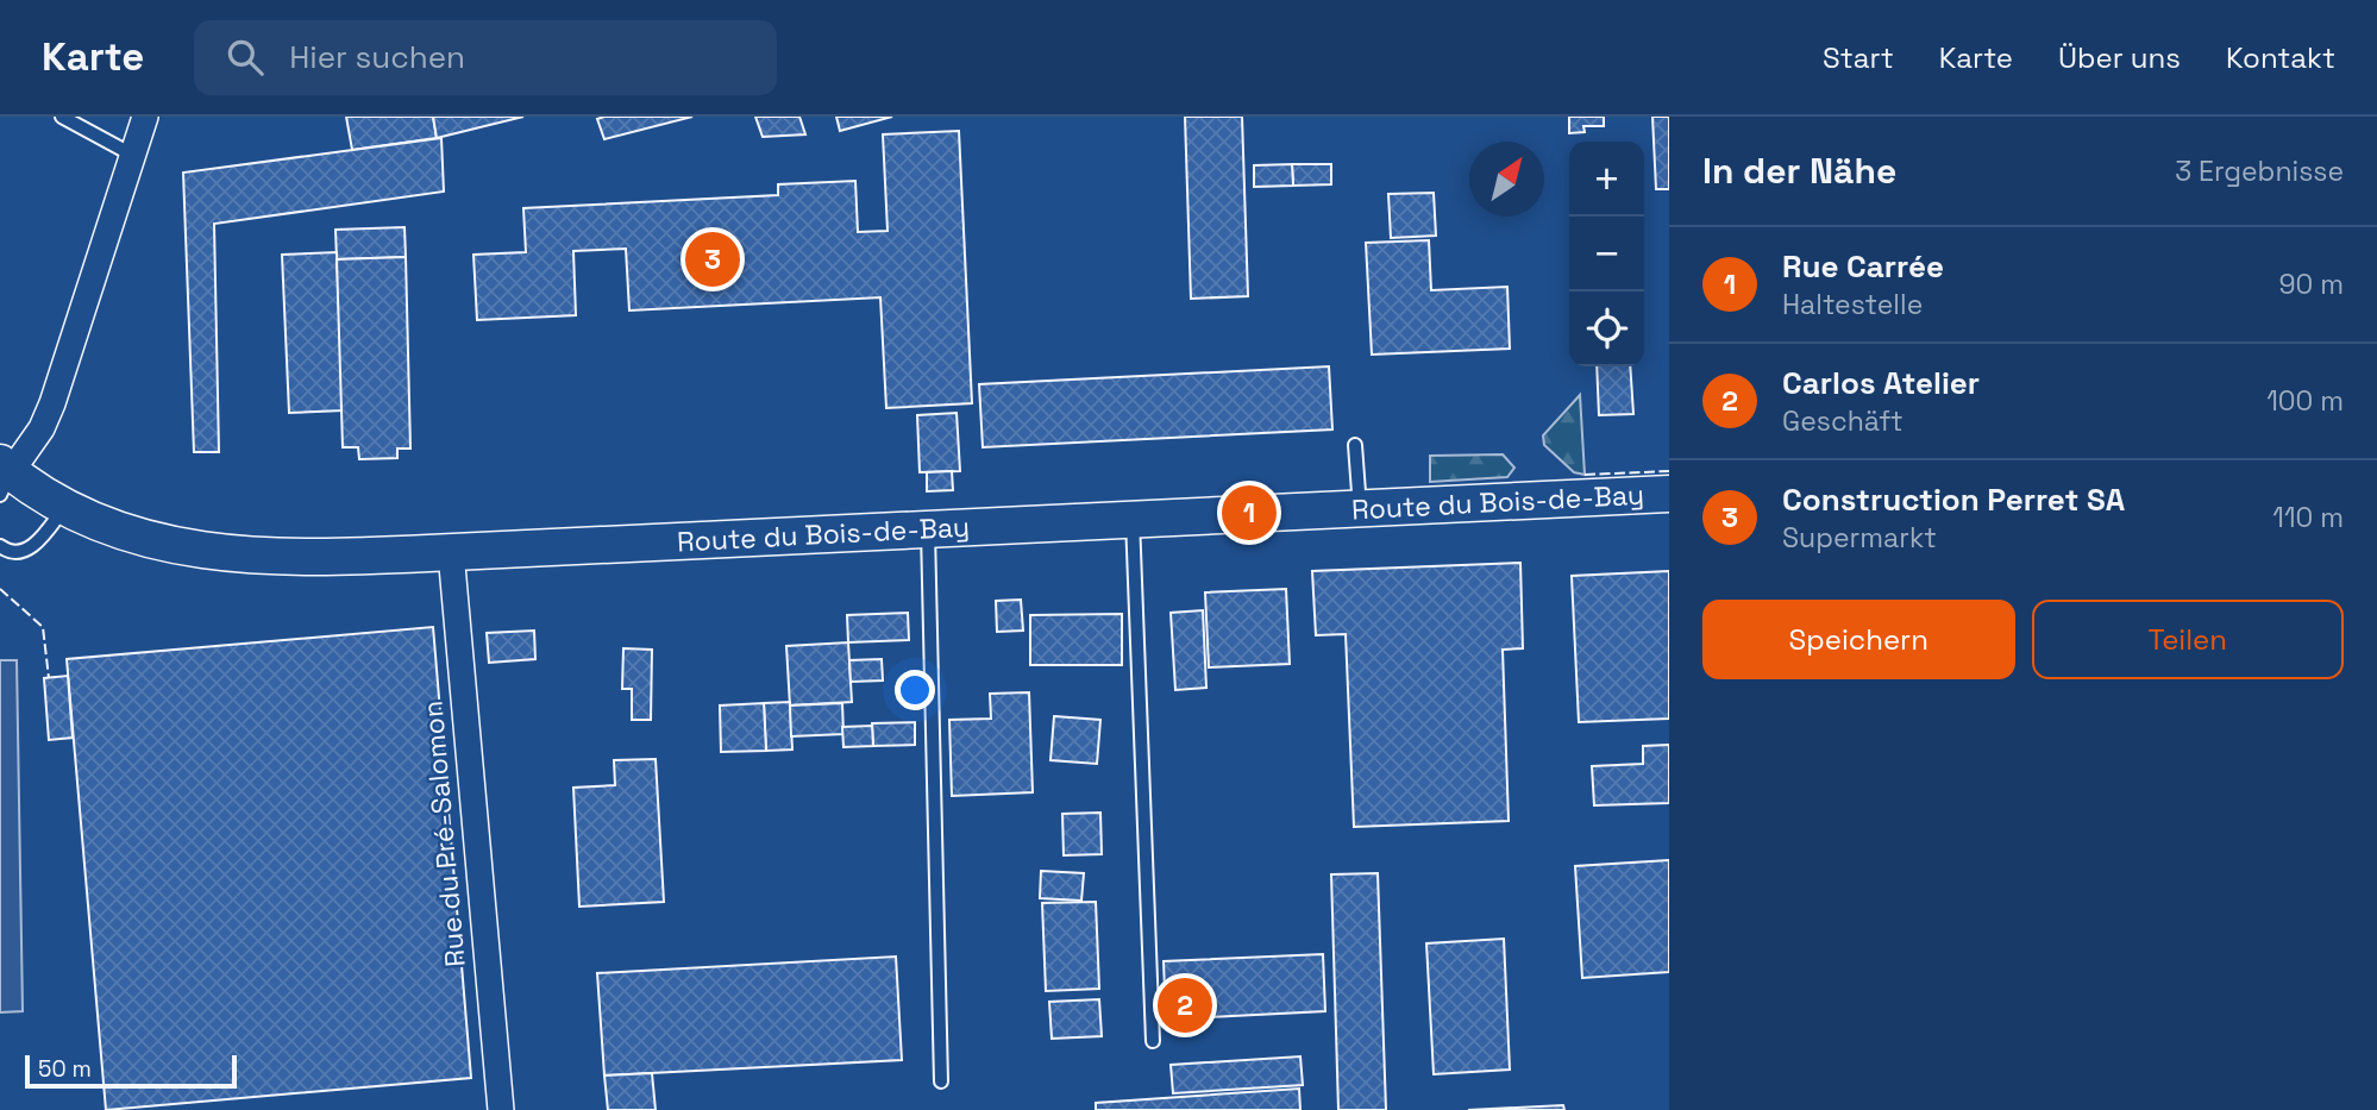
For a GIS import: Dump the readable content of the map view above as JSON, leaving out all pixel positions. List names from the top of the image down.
{
  "streets": {
    "main road": ["Route du Bois-de-Bay"],
    "street": ["Rue du Pré-Salomon"]
  },
  "crossings": [
    ["Route du Bois-de-Bay", "Rue du Pré-Salomon"]
  ],
  "scale_bar": "50 m",
  "north": "top right",
  "page": {
    "header": "Karte",
    "search": "Hier suchen",
    "nav": [
      "Start",
      "Karte",
      "Über uns",
      "Kontakt"
    ],
    "heading": ["In der Nähe", "3 Ergebnisse"],
    "map_buttons": ["+", "−"],
    "list": [
      {
        "mark": "1",
        "name": "Rue Carrée",
        "note": "Haltestelle",
        "value": "90 m"
      },
      {
        "mark": "2",
        "name": "Carlos Atelier",
        "note": "Geschäft",
        "value": "100 m"
      },
      {
        "mark": "3",
        "name": "Construction Perret SA",
        "note": "Supermarkt",
        "value": "110 m"
      }
    ],
    "pins": ["3", "1", "2"],
    "buttons": ["Speichern", "Teilen"],
    "scale": "50 m"
  }
}
